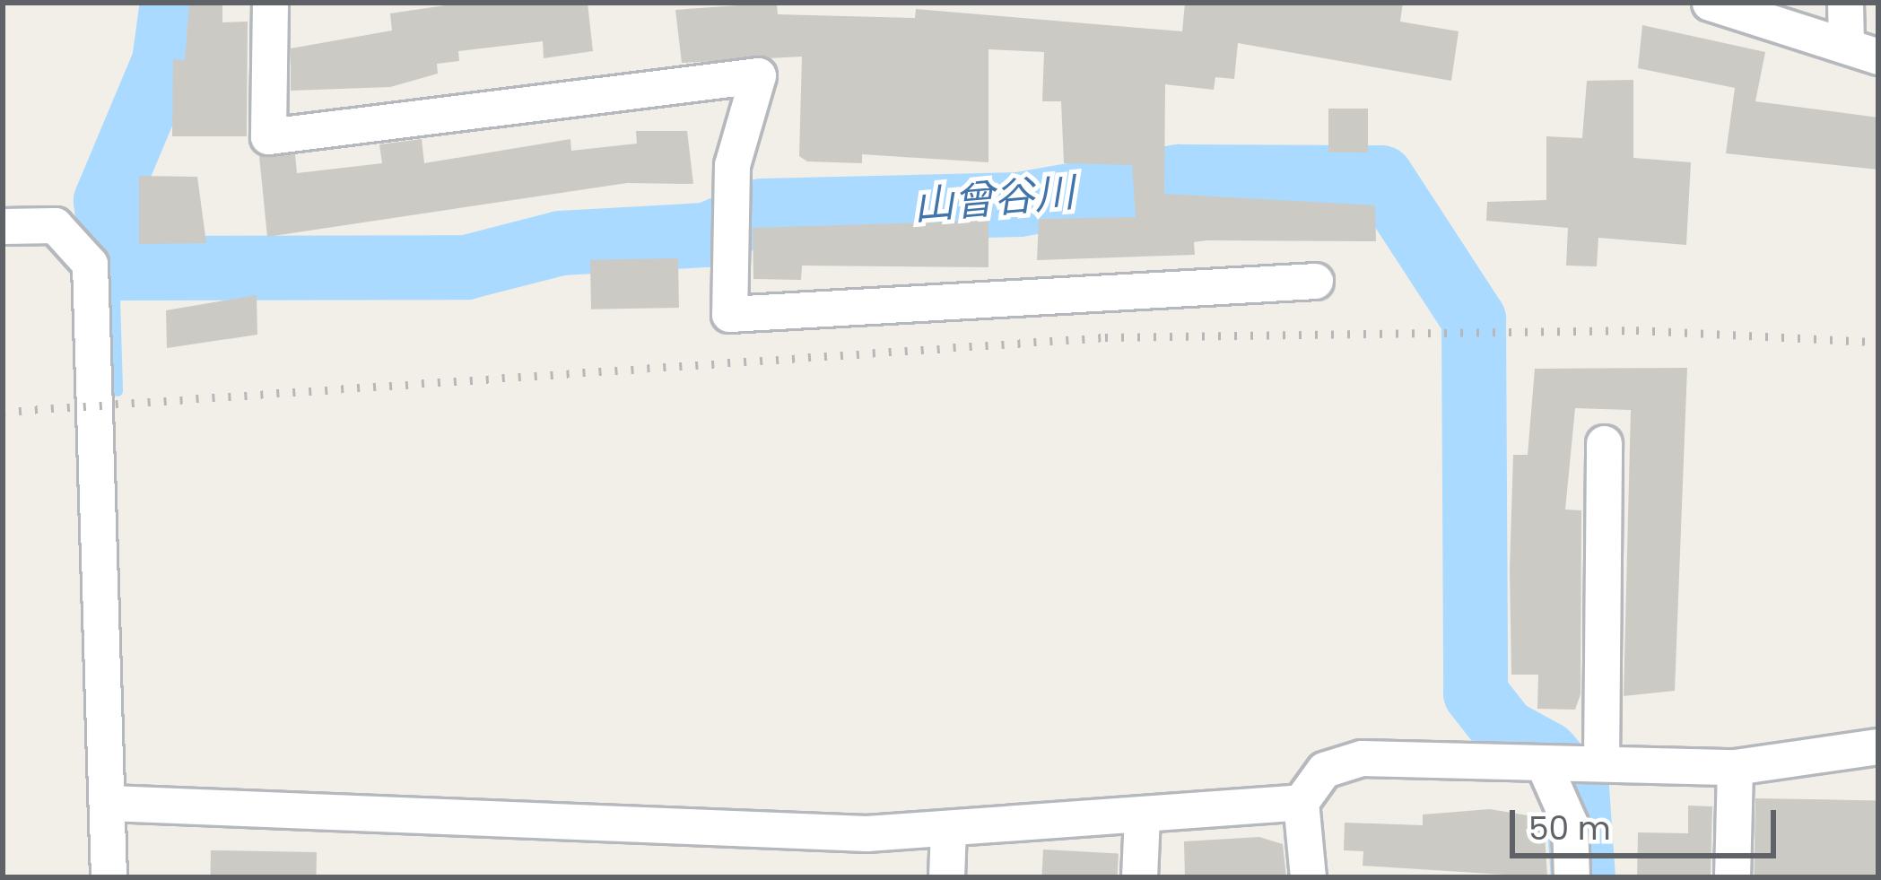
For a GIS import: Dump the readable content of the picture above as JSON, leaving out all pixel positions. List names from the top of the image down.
{
  "water": ["山曾谷川"],
  "scale_bar": "50 m"
}
